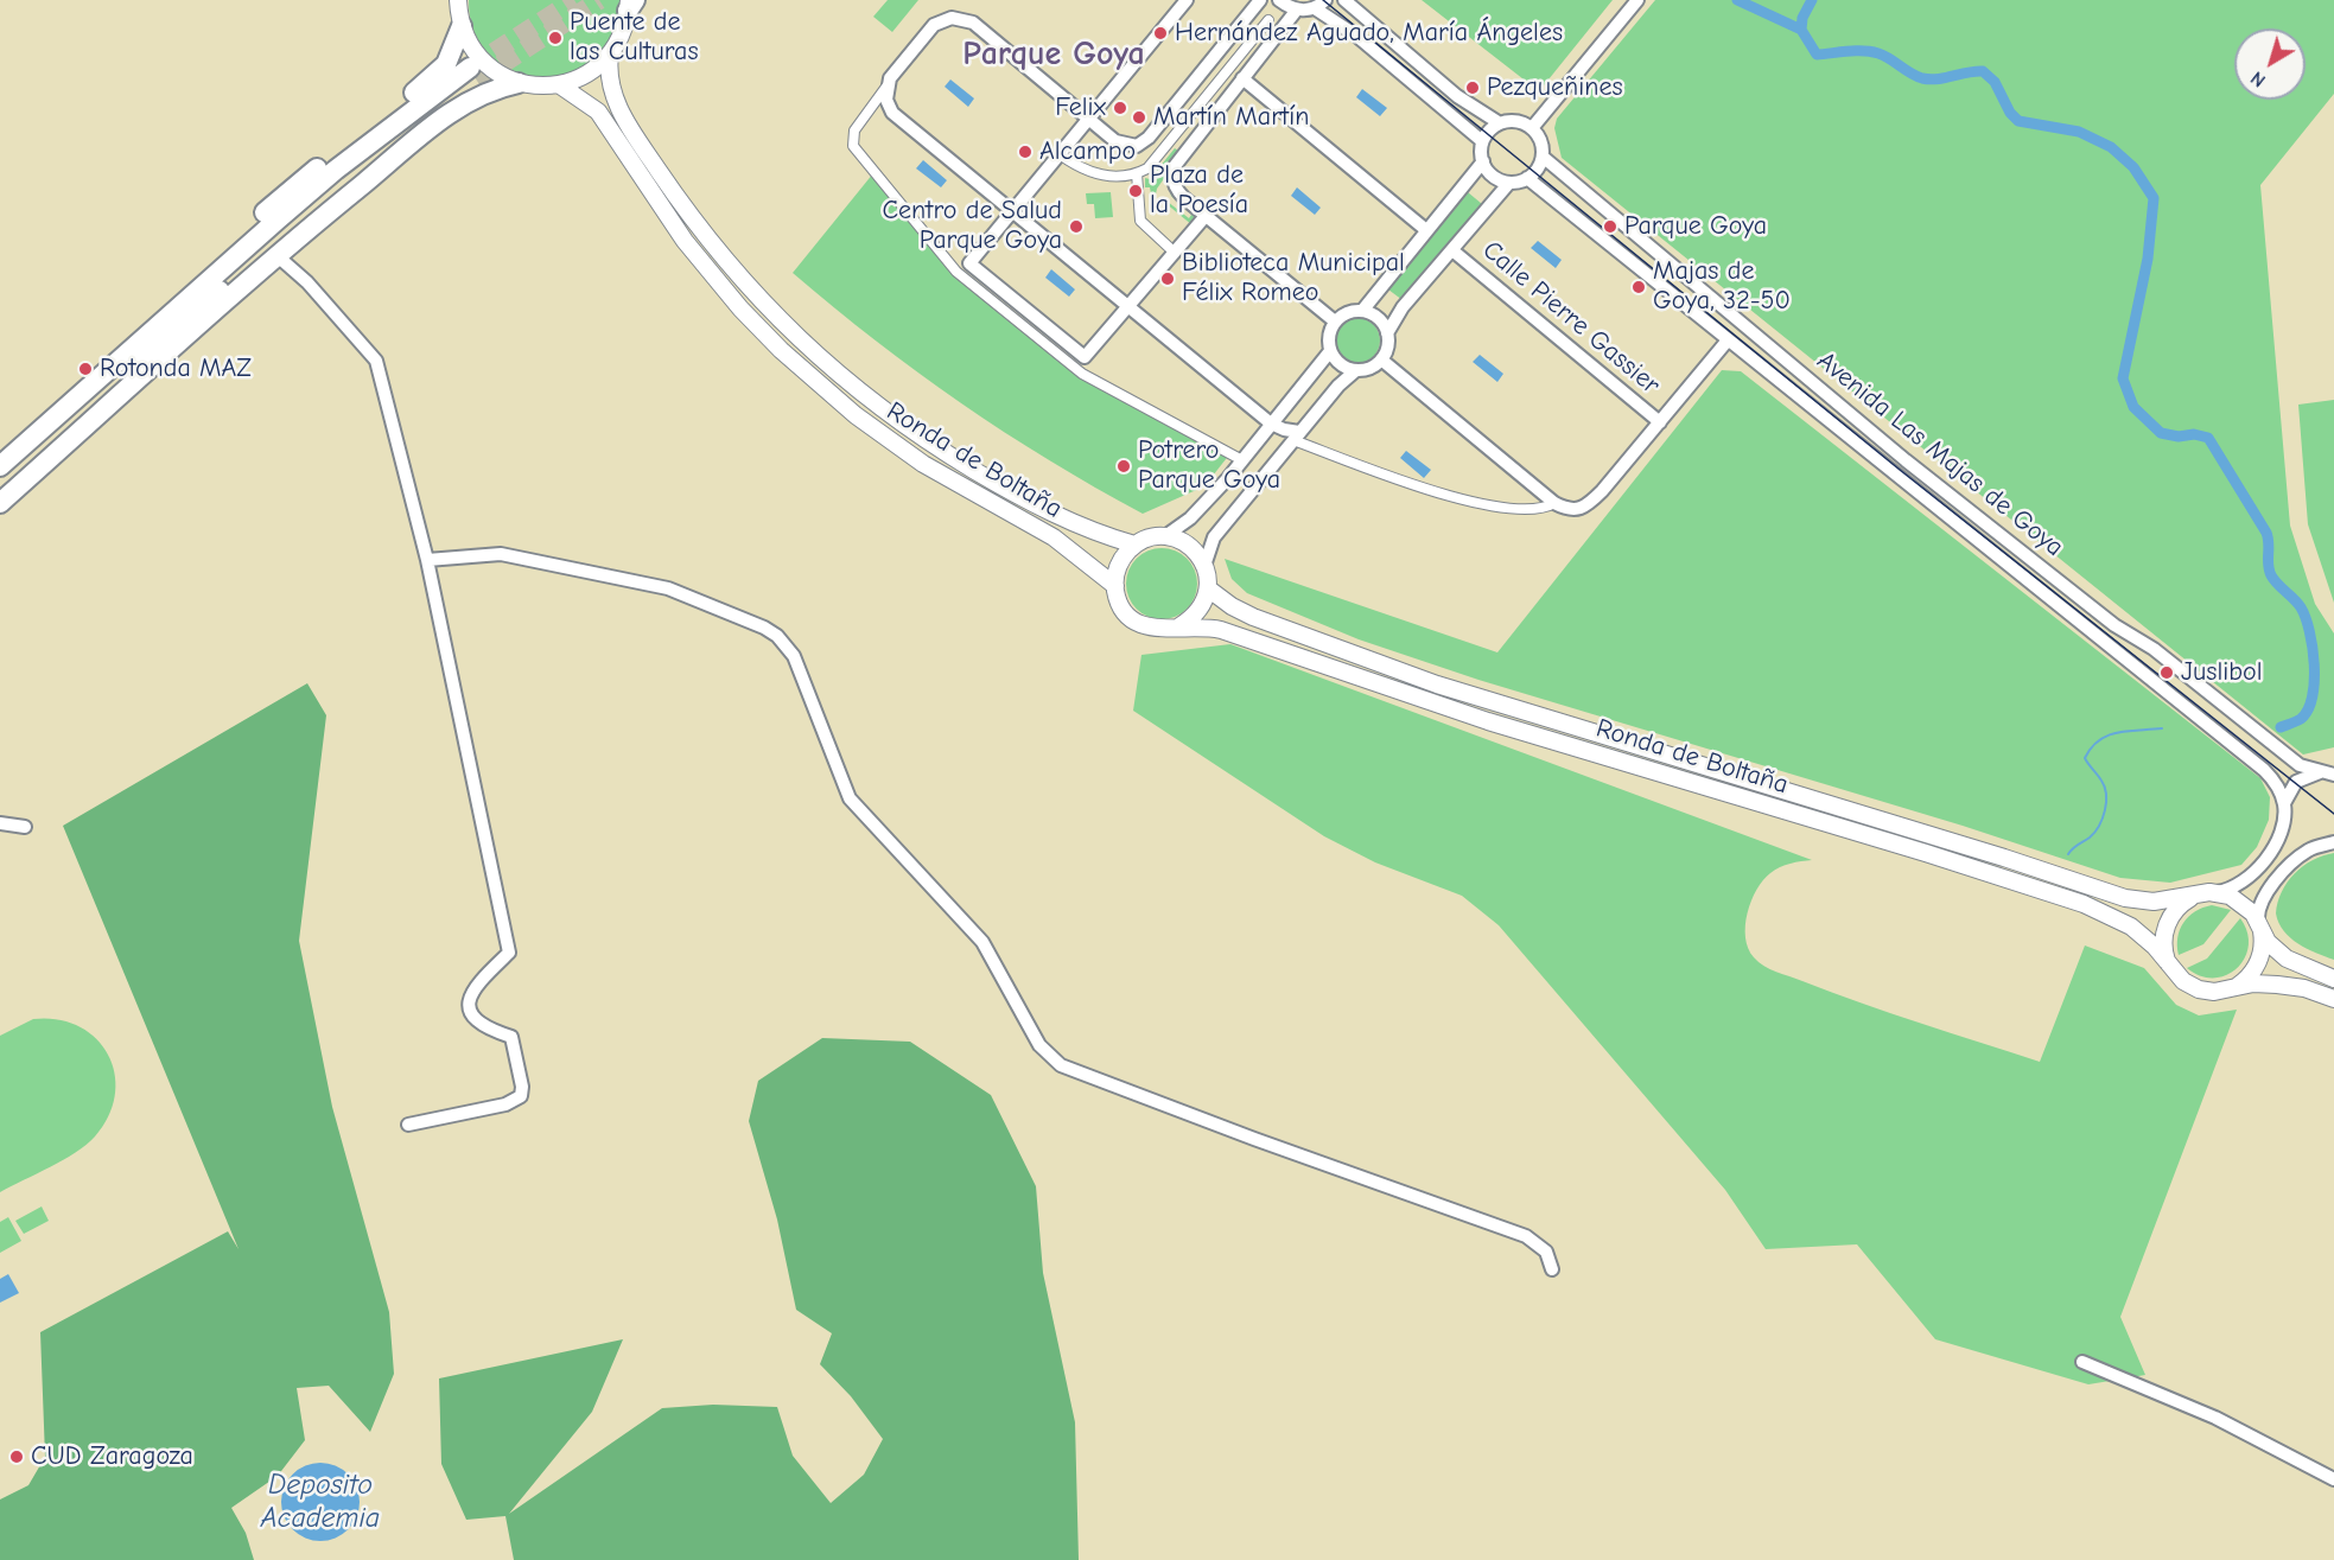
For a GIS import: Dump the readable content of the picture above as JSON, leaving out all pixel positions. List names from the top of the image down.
{
  "streets": {
    "main road": ["Ronda de Boltaña"],
    "street": ["Calle Pierre Gassier", "Avenida Las Majas de Goya"]
  },
  "crossings": [
    ["Avenida Las Majas de Goya", "Ronda de Boltaña"]
  ],
  "districts": ["Parque Goya"],
  "water": ["Deposito Academia"],
  "places": [
    "Hernández Aguado, María Ángeles",
    "Puente de las Culturas",
    "Pezqueñines",
    "Felix",
    "Martín Martín",
    "Alcampo",
    "Plaza de la Poesía",
    "Centro de Salud Parque Goya",
    "Parque Goya",
    "Biblioteca Municipal Félix Romeo",
    "Majas de Goya, 32-50",
    "Rotonda MAZ",
    "Potrero Parque Goya",
    "Juslibol",
    "CUD Zaragoza"
  ],
  "north": "bottom left"
}
